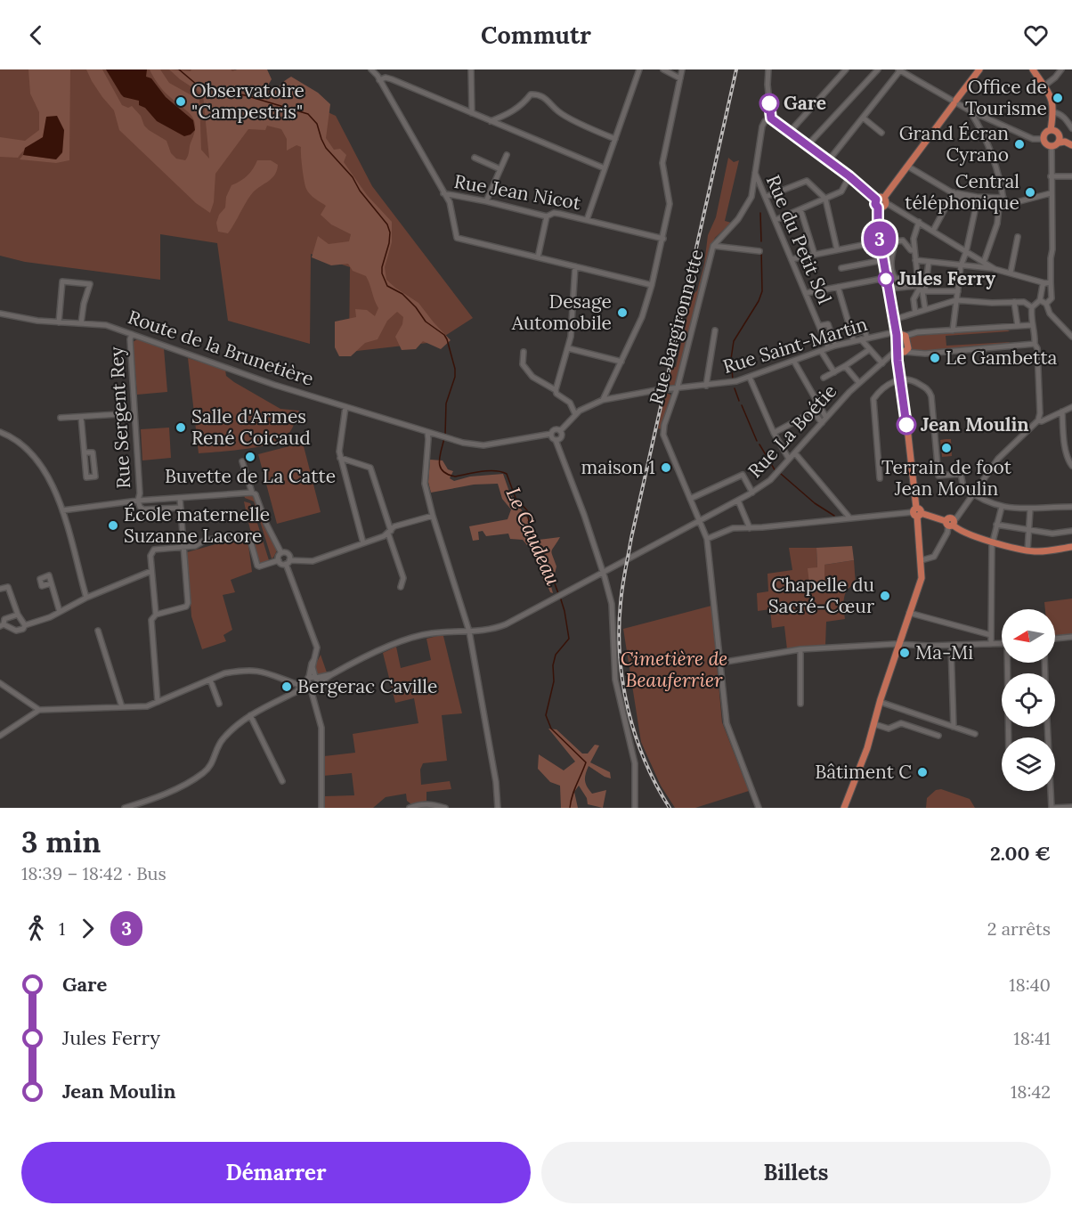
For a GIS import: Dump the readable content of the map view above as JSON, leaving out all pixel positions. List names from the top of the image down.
{
  "streets": {
    "street": [
      "Rue Jean Nicot",
      "Rue du Petit Sol",
      "Rue Bargironnette",
      "Rue Saint-Martin",
      "Route de la Brunetière",
      "Rue Sergent Rey",
      "Rue La Boétie"
    ]
  },
  "crossings": [
    ["Rue du Petit Sol", "Rue Bargironnette"],
    ["Rue du Petit Sol", "Rue Saint-Martin"],
    ["Rue Bargironnette", "Rue Saint-Martin"],
    ["Rue Bargironnette", "Rue La Boétie"],
    ["Rue Saint-Martin", "Route de la Brunetière"],
    ["Route de la Brunetière", "Rue Sergent Rey"]
  ],
  "water": ["Le Caudeau"],
  "parks": ["Cimetière de Beauferrier"],
  "places": [
    "Office de Tourisme",
    "Observatoire \"Campestris\"",
    "Gare",
    "Grand Écran Cyrano",
    "Central téléphonique",
    "Jules Ferry",
    "Desage Automobile",
    "Le Gambetta",
    "Jean Moulin",
    "Salle d'Armes René Coicaud",
    "Terrain de foot Jean Moulin",
    "Buvette de La Catte",
    "maison 1",
    "École maternelle Suzanne Lacore",
    "Chapelle du Sacré-Cœur",
    "Ma-Mi",
    "Bergerac Caville",
    "Bâtiment C"
  ],
  "lines": ["bus line 3"],
  "north": "left",
  "page": {
    "header": "Commutr",
    "on_map": "3",
    "heading": ["3 min", "18:39 – 18:42 · Bus", "2.00 €"],
    "legs": ["1", "3", "2 arrêts"],
    "list": [
      {
        "name": "Gare",
        "value": "18:40"
      },
      {
        "name": "Jules Ferry",
        "value": "18:41"
      },
      {
        "name": "Jean Moulin",
        "value": "18:42"
      }
    ],
    "buttons": ["Démarrer", "Billets"]
  }
}
